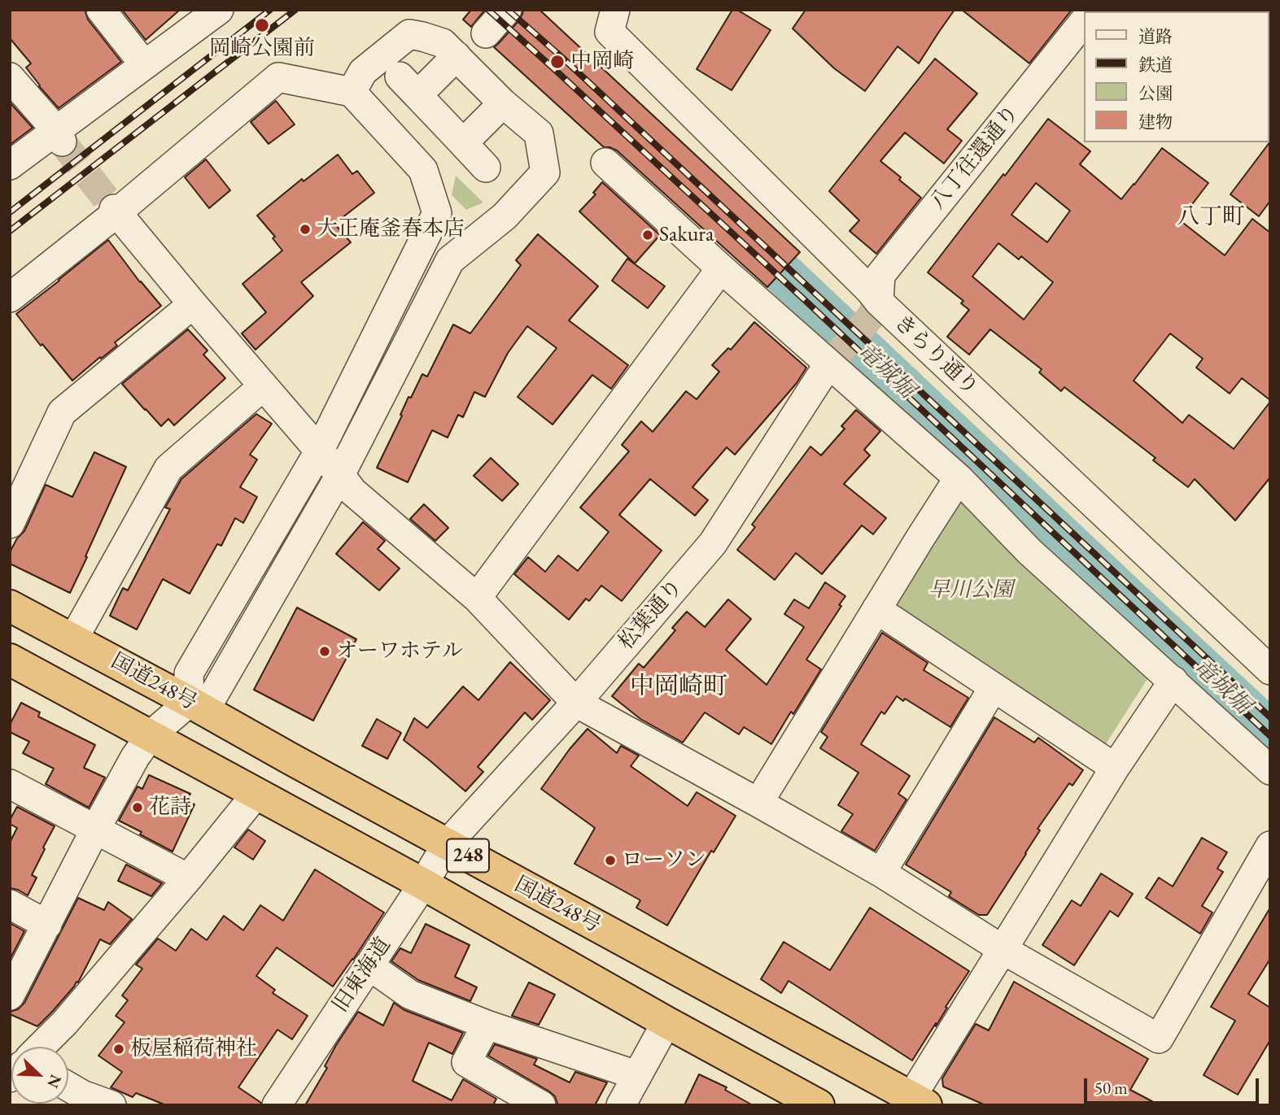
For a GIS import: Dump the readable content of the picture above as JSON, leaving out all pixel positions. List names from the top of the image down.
{
  "streets": {
    "highway": ["国道248号", "248"],
    "street": [
      "八丁往還通り",
      "きらり通り",
      "松葉通り",
      "旧東海道"
    ]
  },
  "crossings": [
    ["八丁往還通り", "きらり通り"],
    ["松葉通り", "国道248号"],
    ["松葉通り", "旧東海道"],
    ["国道248号", "旧東海道"],
    ["248", "旧東海道"]
  ],
  "districts": ["八丁町", "中岡崎町"],
  "water": ["竜城堀"],
  "parks": ["早川公園"],
  "places": [
    "岡崎公園前",
    "中岡崎",
    "大正庵釜春本店",
    "Sakura",
    "オーワホテル",
    "花詩",
    "ローソン",
    "板屋稲荷神社"
  ],
  "legend": [
    "道路",
    "鉄道",
    "公園",
    "建物"
  ],
  "scale_bar": "50 m",
  "north": "bottom right"
}
